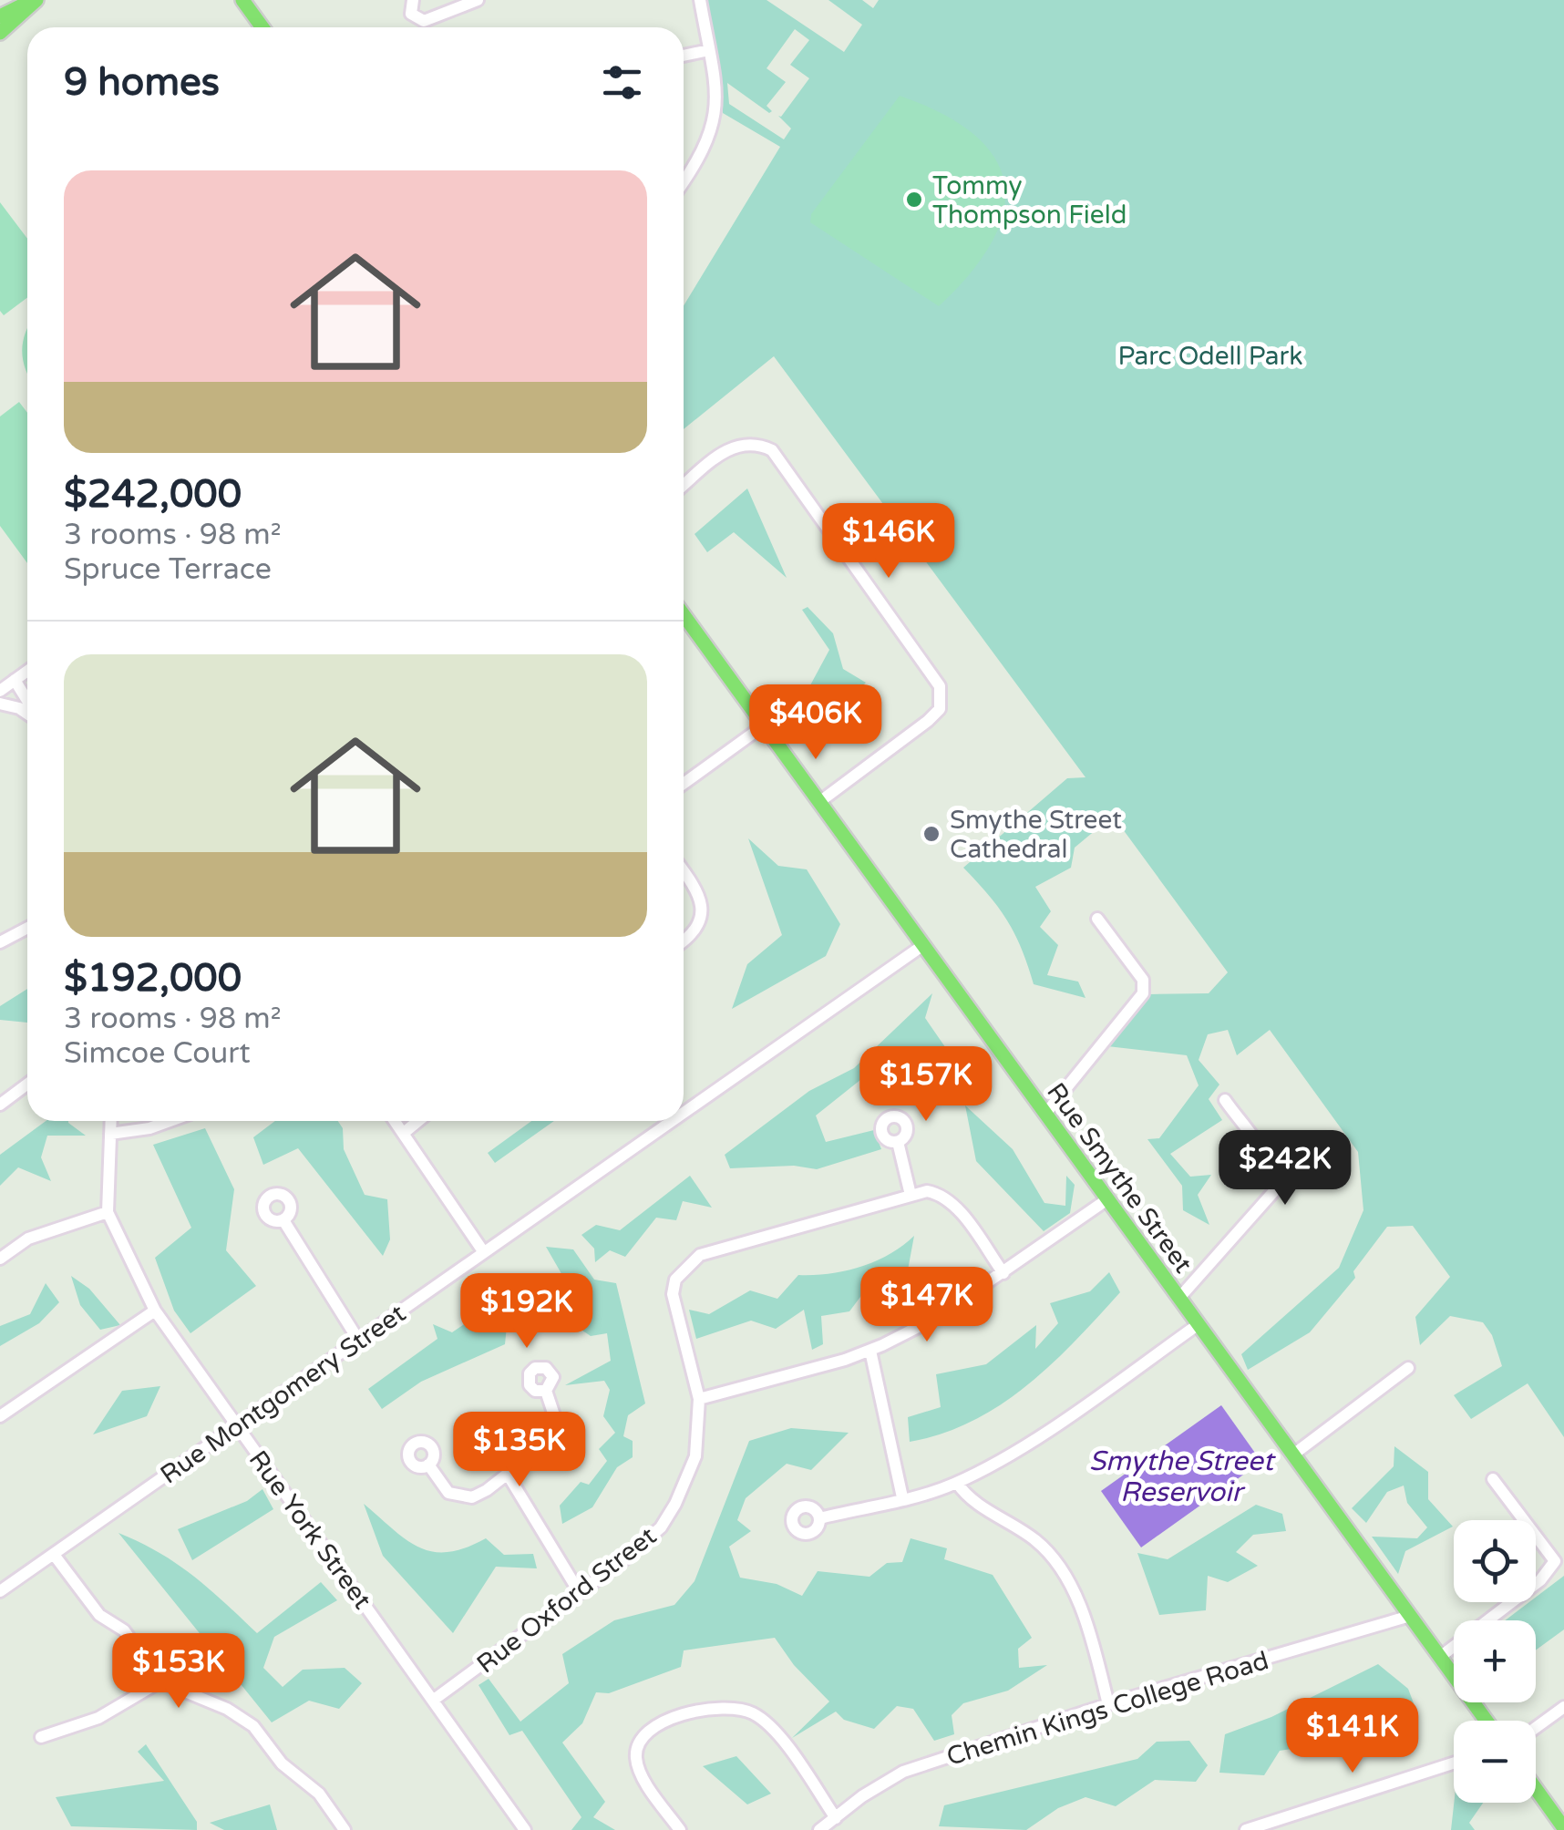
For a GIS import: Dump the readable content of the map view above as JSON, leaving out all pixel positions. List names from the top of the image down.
{
  "streets": {
    "main road": ["Rue Smythe Street"],
    "street": [
      "Rue Montgomery Street",
      "Rue York Street",
      "Rue Oxford Street",
      "Chemin Kings College Road"
    ]
  },
  "crossings": [
    ["Rue Smythe Street", "Rue Montgomery Street"],
    ["Rue Smythe Street", "Chemin Kings College Road"],
    ["Rue Montgomery Street", "Rue York Street"],
    ["Rue York Street", "Rue Oxford Street"]
  ],
  "water": ["Smythe Street Reservoir"],
  "parks": ["Parc Odell Park"],
  "places": ["Tommy Thompson Field", "Smythe Street Cathedral"],
  "page": {
    "heading": "9 homes",
    "list": [
      {
        "name": "$242,000",
        "note": "3 rooms · 98 m² · Spruce Terrace"
      },
      {
        "name": "$192,000",
        "note": "3 rooms · 98 m² · Simcoe Court"
      }
    ],
    "price": [
      "$146K",
      "$406K",
      "$157K",
      "$242K",
      "$147K",
      "$192K",
      "$135K",
      "$153K",
      "$141K"
    ],
    "map_buttons": ["+", "−"]
  }
}
